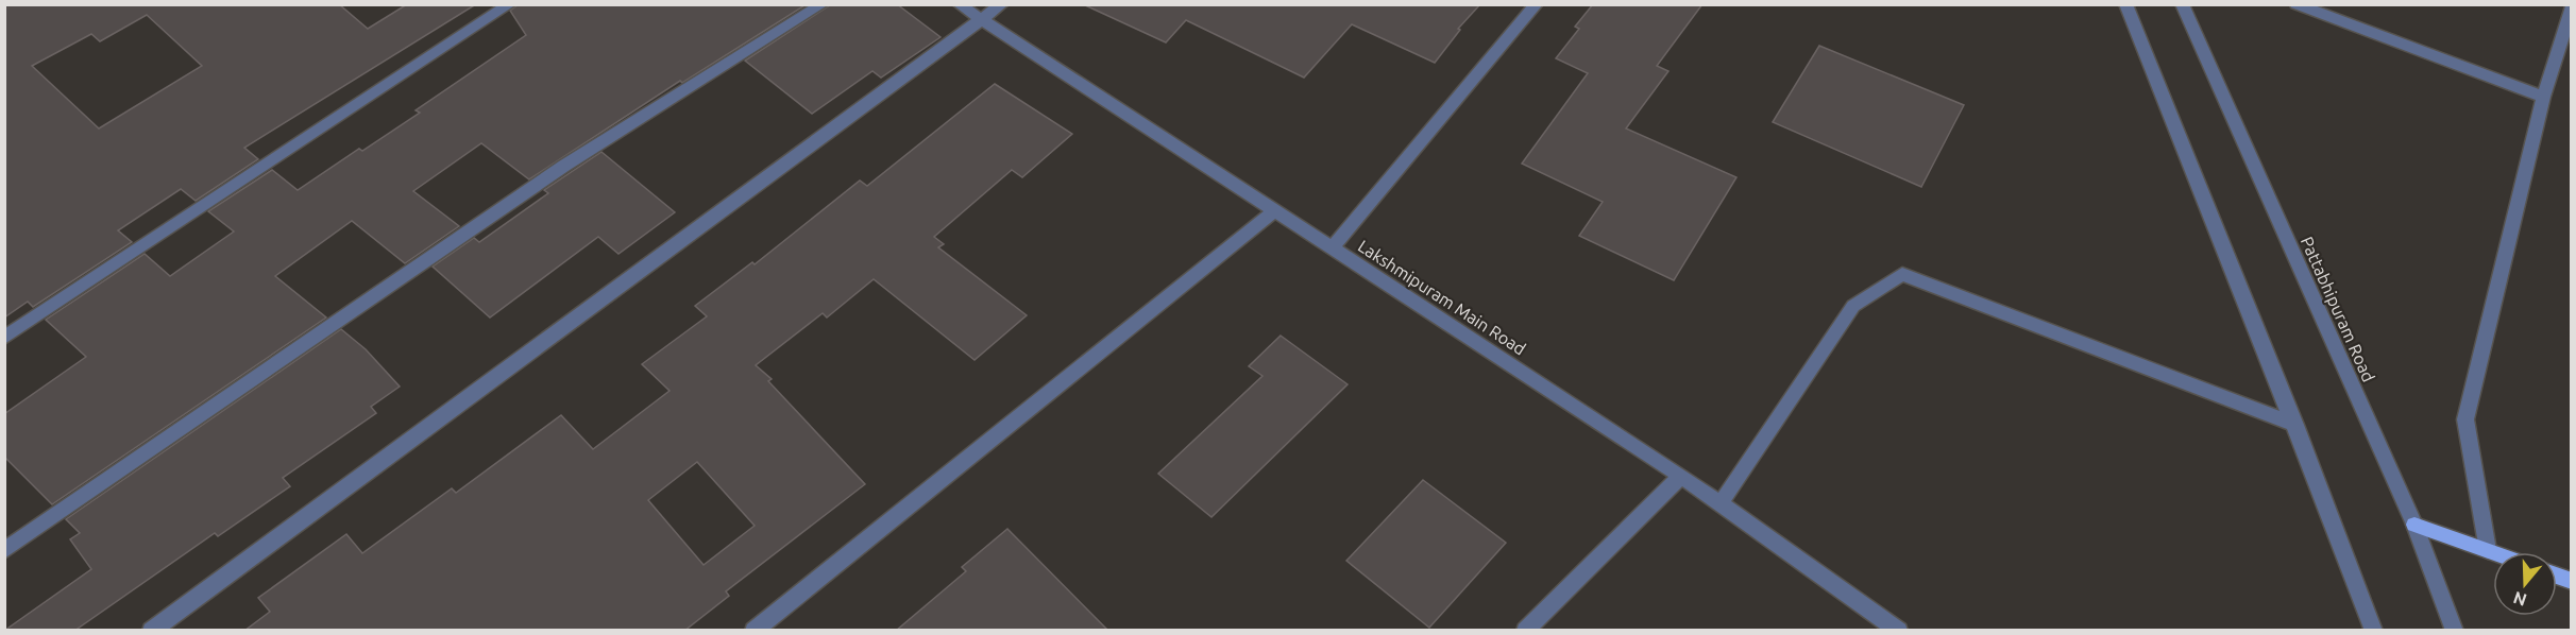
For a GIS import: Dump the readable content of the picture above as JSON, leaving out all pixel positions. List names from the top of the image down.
{
  "streets": {
    "street": ["Lakshmipuram Main Road", "Pattabhipuram Road"]
  },
  "north": "bottom"
}
